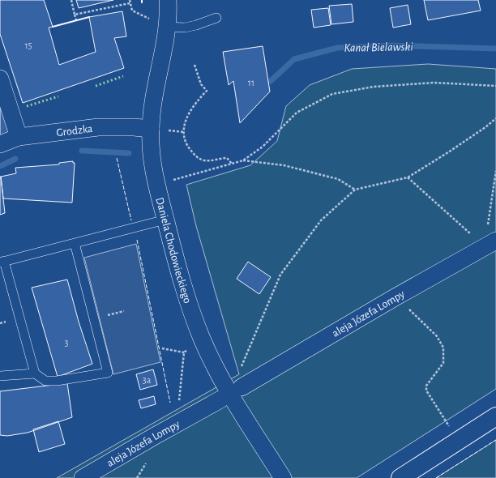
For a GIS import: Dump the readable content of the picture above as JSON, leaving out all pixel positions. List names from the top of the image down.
{
  "streets": {
    "street": ["Grodzka", "Daniela Chodowieckiego", "aleja Józefa Lompy"]
  },
  "crossings": [
    ["Grodzka", "Daniela Chodowieckiego"]
  ],
  "water": ["Kanał Bielawski"],
  "house_numbers": [
    "15",
    "11",
    "3",
    "3a"
  ]
}
